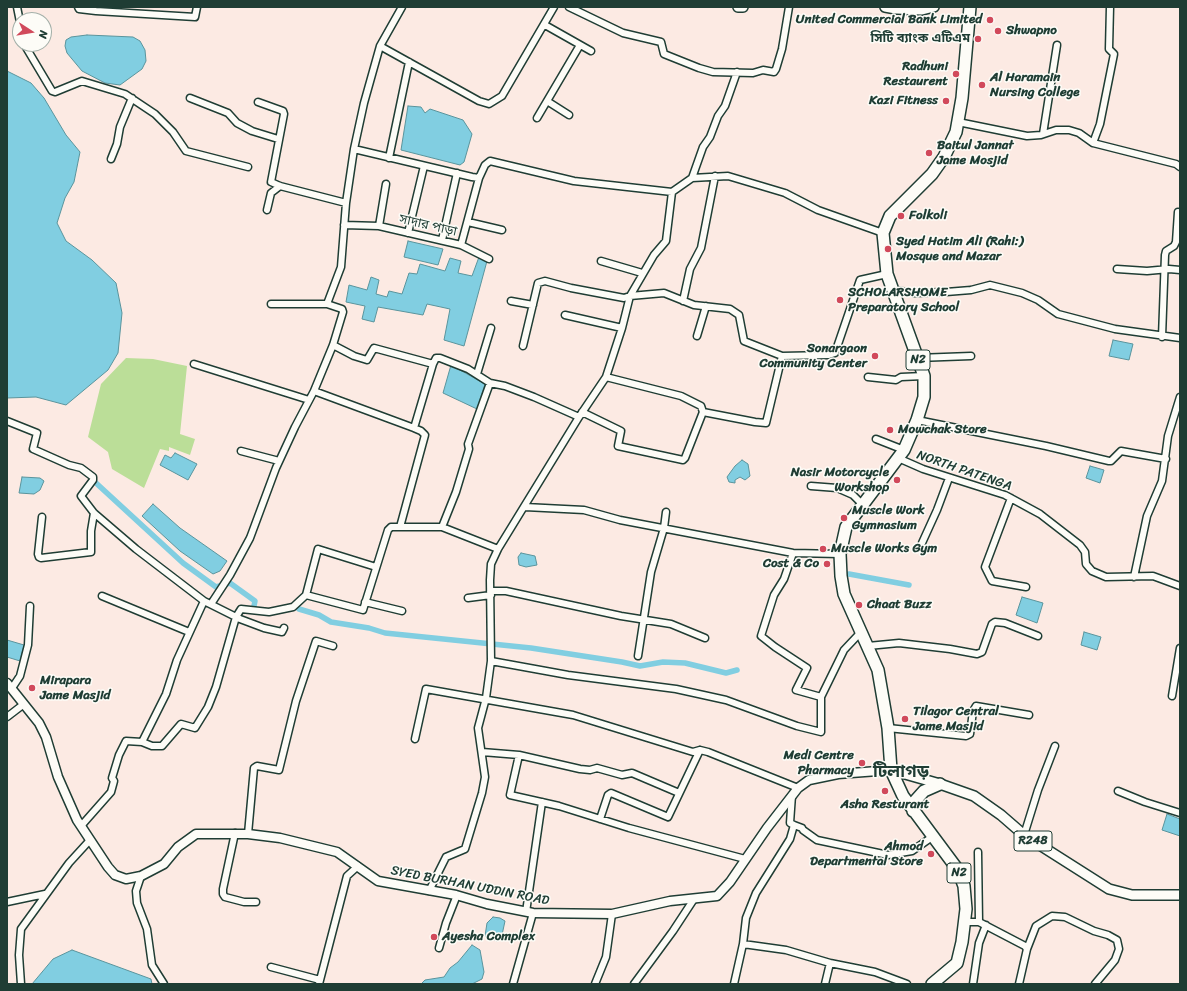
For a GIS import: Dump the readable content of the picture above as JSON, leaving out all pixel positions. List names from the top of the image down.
{
  "streets": {
    "highway": ["N2"],
    "main road": ["R248"],
    "street": ["সাদার পাড়া", "NORTH PATENGA", "SYED BURHAN UDDIN ROAD"]
  },
  "crossings": [
    ["N2", "NORTH PATENGA"],
    ["N2", "R248"],
    ["N2", "SYED BURHAN UDDIN ROAD"],
    ["R248", "SYED BURHAN UDDIN ROAD"]
  ],
  "districts": ["টিলাগড়"],
  "places": [
    "United Commercial Bank Limited",
    "Shwapno",
    "সিটি ব্যাংক এটিএম",
    "Radhuni Restaurent",
    "Al Haramain Nursing College",
    "Kazi Fitness",
    "Baitul Jannat Jame Mosjid",
    "Folkoli",
    "Syed Hatim Ali (Rahi:) Mosque and Mazar",
    "SCHOLARSHOME Preparatory School",
    "Sonargaon Community Center",
    "Mowchak Store",
    "Nasir Motorcycle Workshop",
    "Muscle Work Gymnasium",
    "Muscle Works Gym",
    "Cost & Co",
    "Chaat Buzz",
    "Mirapara Jame Masjid",
    "Tilagor Central Jame Masjid",
    "Medi Centre Pharmacy",
    "Asha Resturant",
    "Ahmod Departmental Store",
    "Ayesha Complex"
  ],
  "north": "right"
}
